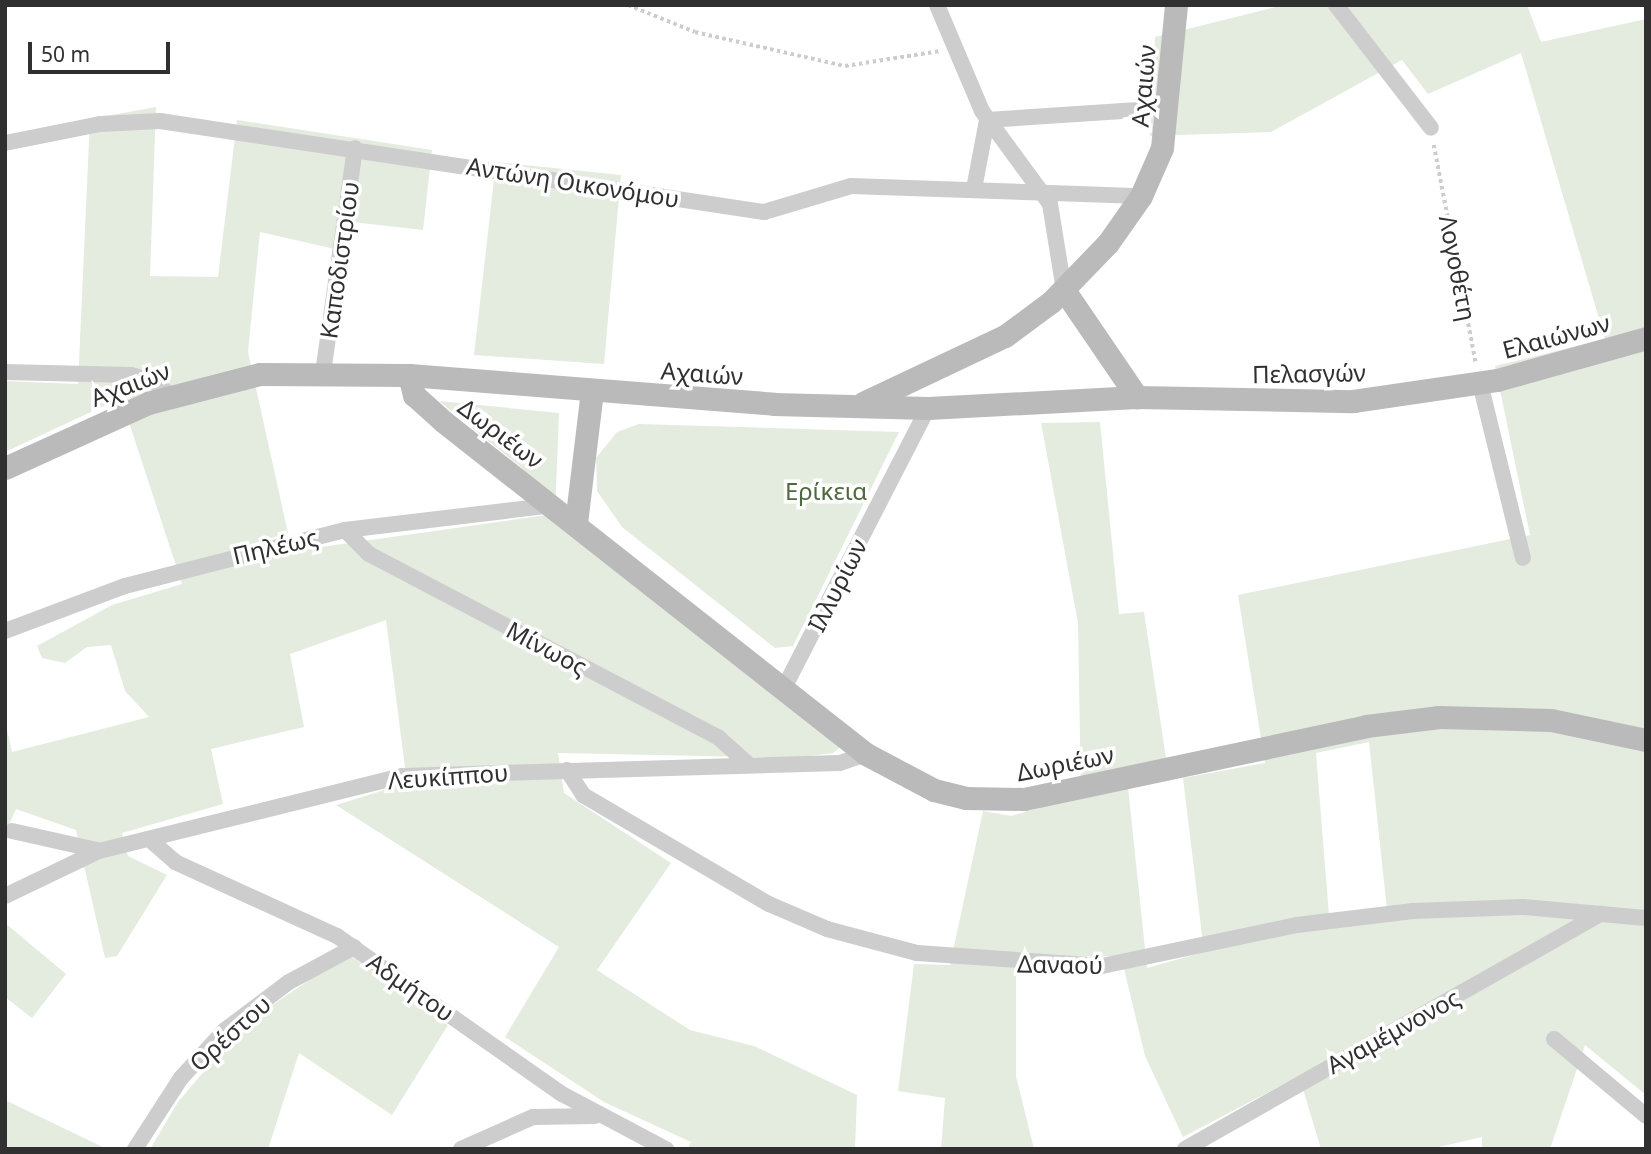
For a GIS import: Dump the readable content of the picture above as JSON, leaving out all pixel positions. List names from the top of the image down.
{
  "streets": {
    "main road": [
      "Αχαιών",
      "Ελαιώνων",
      "Πελασγών",
      "Δωριέων"
    ],
    "street": [
      "Αντώνη Οικονόμου",
      "Καποδιστρίου",
      "Πηλέως",
      "Ιλλυρίων",
      "Μίνωος",
      "Λευκίππου",
      "Δαναού",
      "Αδμήτου",
      "Αγαμέμνονος",
      "Ορέστου"
    ],
    "path": ["Λογοθέτη"]
  },
  "crossings": [
    ["Αχαιών", "Αντώνη Οικονόμου"],
    ["Αχαιών", "Καποδιστρίου"],
    ["Αχαιών", "Πελασγών"],
    ["Αχαιών", "Δωριέων"],
    ["Αντώνη Οικονόμου", "Καποδιστρίου"],
    ["Λογοθέτη", "Ελαιώνων"],
    ["Λογοθέτη", "Πελασγών"],
    ["Ελαιώνων", "Πελασγών"],
    ["Πελασγών", "Ιλλυρίων"],
    ["Δωριέων", "Πηλέως"],
    ["Δωριέων", "Ιλλυρίων"],
    ["Δωριέων", "Λευκίππου"],
    ["Πηλέως", "Μίνωος"],
    ["Μίνωος", "Λευκίππου"],
    ["Λευκίππου", "Δαναού"],
    ["Λευκίππου", "Αδμήτου"],
    ["Δαναού", "Αγαμέμνονος"],
    ["Αδμήτου", "Ορέστου"]
  ],
  "parks": ["Ερίκεια"],
  "scale_bar": "50 m"
}
